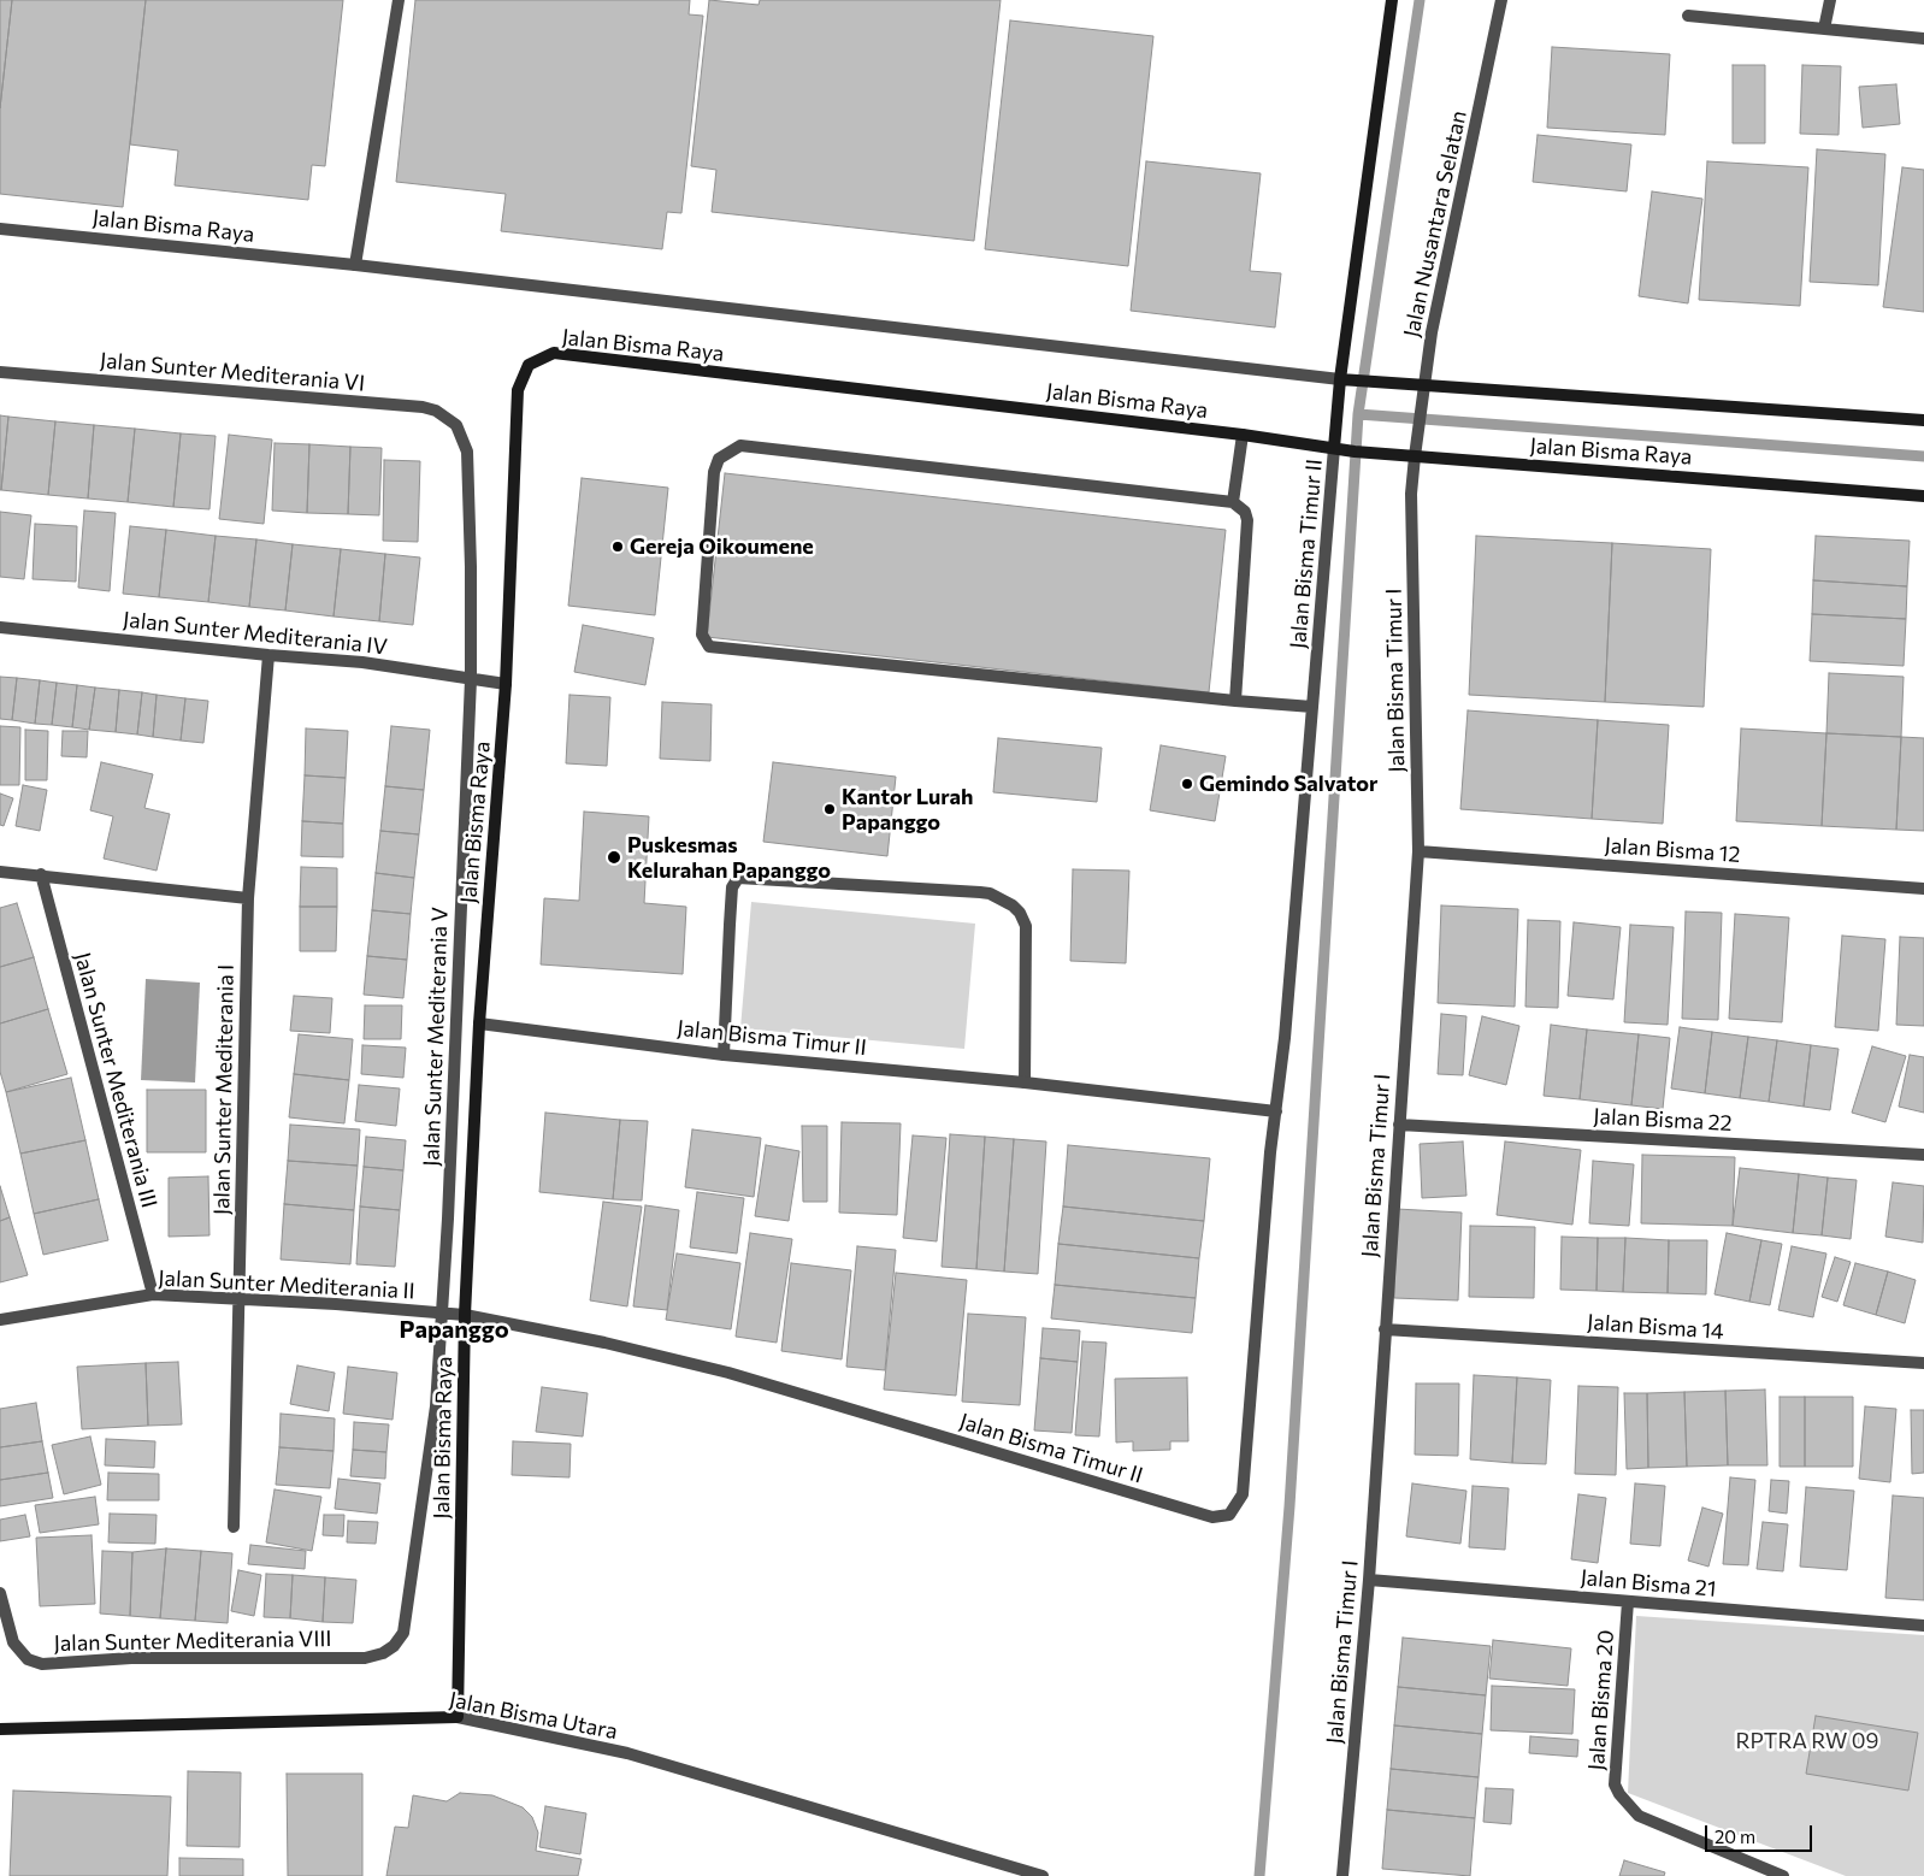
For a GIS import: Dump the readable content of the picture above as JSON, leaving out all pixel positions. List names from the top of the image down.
{
  "streets": {
    "street": [
      "Jalan Nusantara Selatan",
      "Jalan Bisma Raya",
      "Jalan Sunter Mediterania VI",
      "Jalan Bisma Timur II",
      "Jalan Sunter Mediterania IV",
      "Jalan Bisma Timur I",
      "Jalan Bisma 12",
      "Jalan Sunter Mediterania V",
      "Jalan Sunter Mediterania III",
      "Jalan Sunter Mediterania I",
      "Jalan Bisma 22",
      "Jalan Sunter Mediterania II",
      "Jalan Bisma 14",
      "Jalan Bisma 21",
      "Jalan Sunter Mediterania VIII",
      "Jalan Bisma 20",
      "Jalan Bisma Utara"
    ]
  },
  "crossings": [
    ["Jalan Nusantara Selatan", "Jalan Bisma Raya"],
    ["Jalan Nusantara Selatan", "Jalan Bisma Timur I"],
    ["Jalan Bisma Raya", "Jalan Bisma Timur II"],
    ["Jalan Bisma Raya", "Jalan Sunter Mediterania IV"],
    ["Jalan Bisma Raya", "Jalan Bisma Timur I"],
    ["Jalan Bisma Raya", "Jalan Sunter Mediterania II"],
    ["Jalan Bisma Raya", "Jalan Bisma Utara"],
    ["Jalan Sunter Mediterania VI", "Jalan Sunter Mediterania V"],
    ["Jalan Bisma Timur II", "Jalan Sunter Mediterania II"],
    ["Jalan Sunter Mediterania IV", "Jalan Sunter Mediterania V"],
    ["Jalan Sunter Mediterania IV", "Jalan Sunter Mediterania I"],
    ["Jalan Bisma Timur I", "Jalan Bisma 12"],
    ["Jalan Bisma Timur I", "Jalan Bisma 22"],
    ["Jalan Bisma Timur I", "Jalan Bisma 14"],
    ["Jalan Bisma Timur I", "Jalan Bisma 21"],
    ["Jalan Sunter Mediterania V", "Jalan Sunter Mediterania II"],
    ["Jalan Sunter Mediterania V", "Jalan Sunter Mediterania VIII"],
    ["Jalan Sunter Mediterania III", "Jalan Sunter Mediterania II"],
    ["Jalan Sunter Mediterania I", "Jalan Sunter Mediterania II"],
    ["Jalan Bisma 21", "Jalan Bisma 20"]
  ],
  "districts": ["Papanggo"],
  "parks": ["RPTRA RW 09"],
  "places": [
    "Gereja Oikoumene",
    "Gemindo Salvator",
    "Kantor Lurah Papanggo",
    "Puskesmas Kelurahan Papanggo"
  ],
  "scale_bar": "20 m"
}
